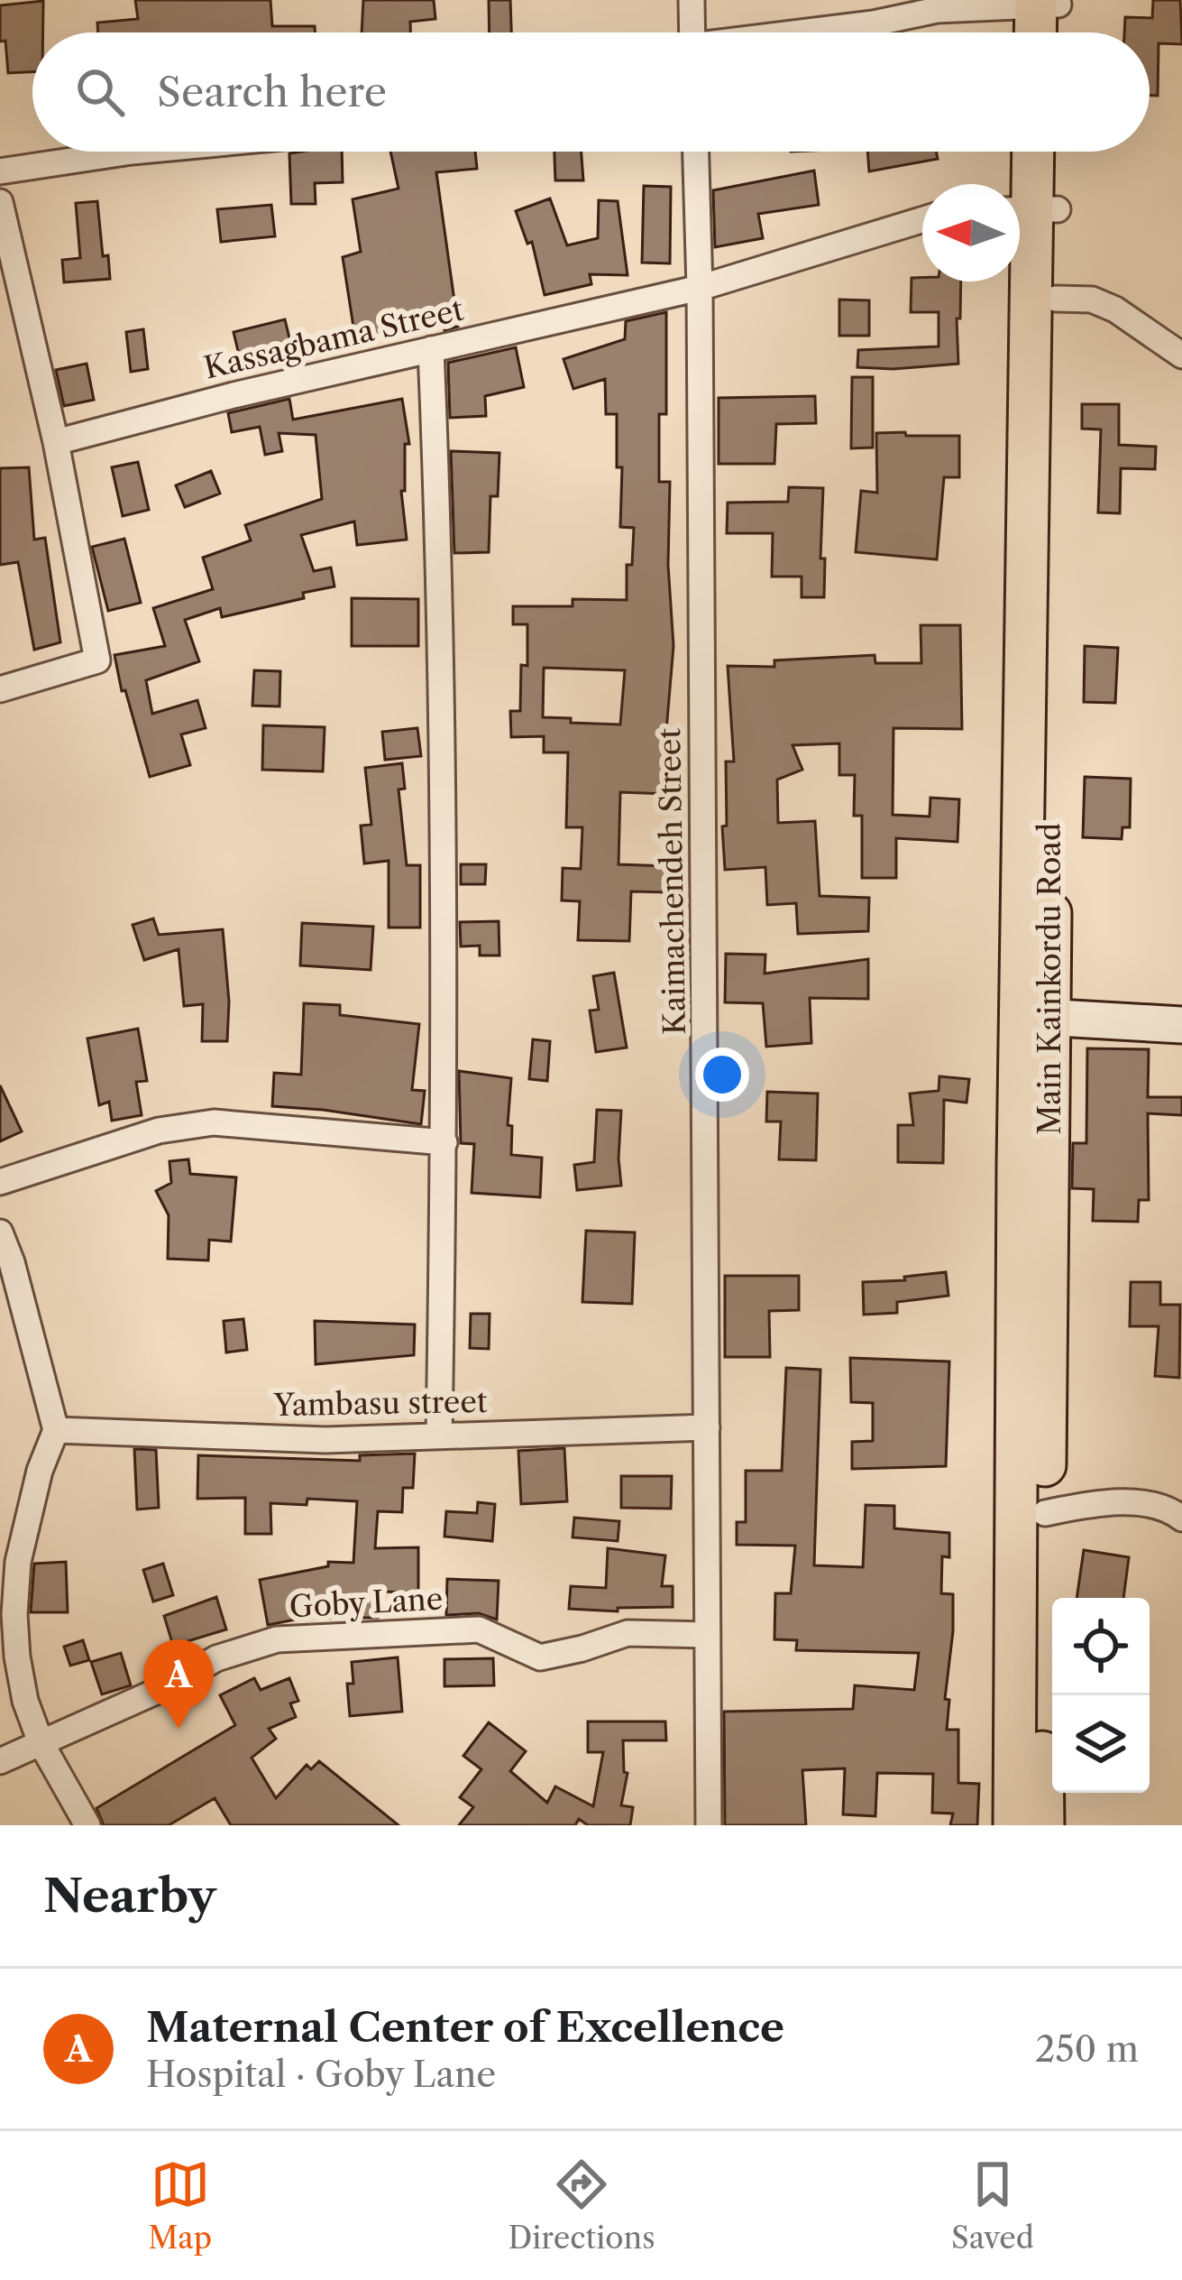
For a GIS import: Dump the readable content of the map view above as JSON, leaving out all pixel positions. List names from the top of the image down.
{
  "streets": {
    "street": [
      "Kassagbama Street",
      "Kaimachendeh Street",
      "Yambasu street",
      "Goby Lane"
    ]
  },
  "crossings": [
    ["Kassagbama Street", "Kaimachendeh Street"],
    ["Kaimachendeh Street", "Yambasu street"],
    ["Kaimachendeh Street", "Goby Lane"]
  ],
  "north": "left",
  "page": {
    "search": "Search here",
    "pins": "A",
    "heading": "Nearby",
    "list": [
      {
        "mark": "A",
        "name": "Maternal Center of Excellence",
        "note": "Hospital · Goby Lane",
        "value": "250 m"
      }
    ],
    "nav": ["Map", "Directions", "Saved"]
  }
}
